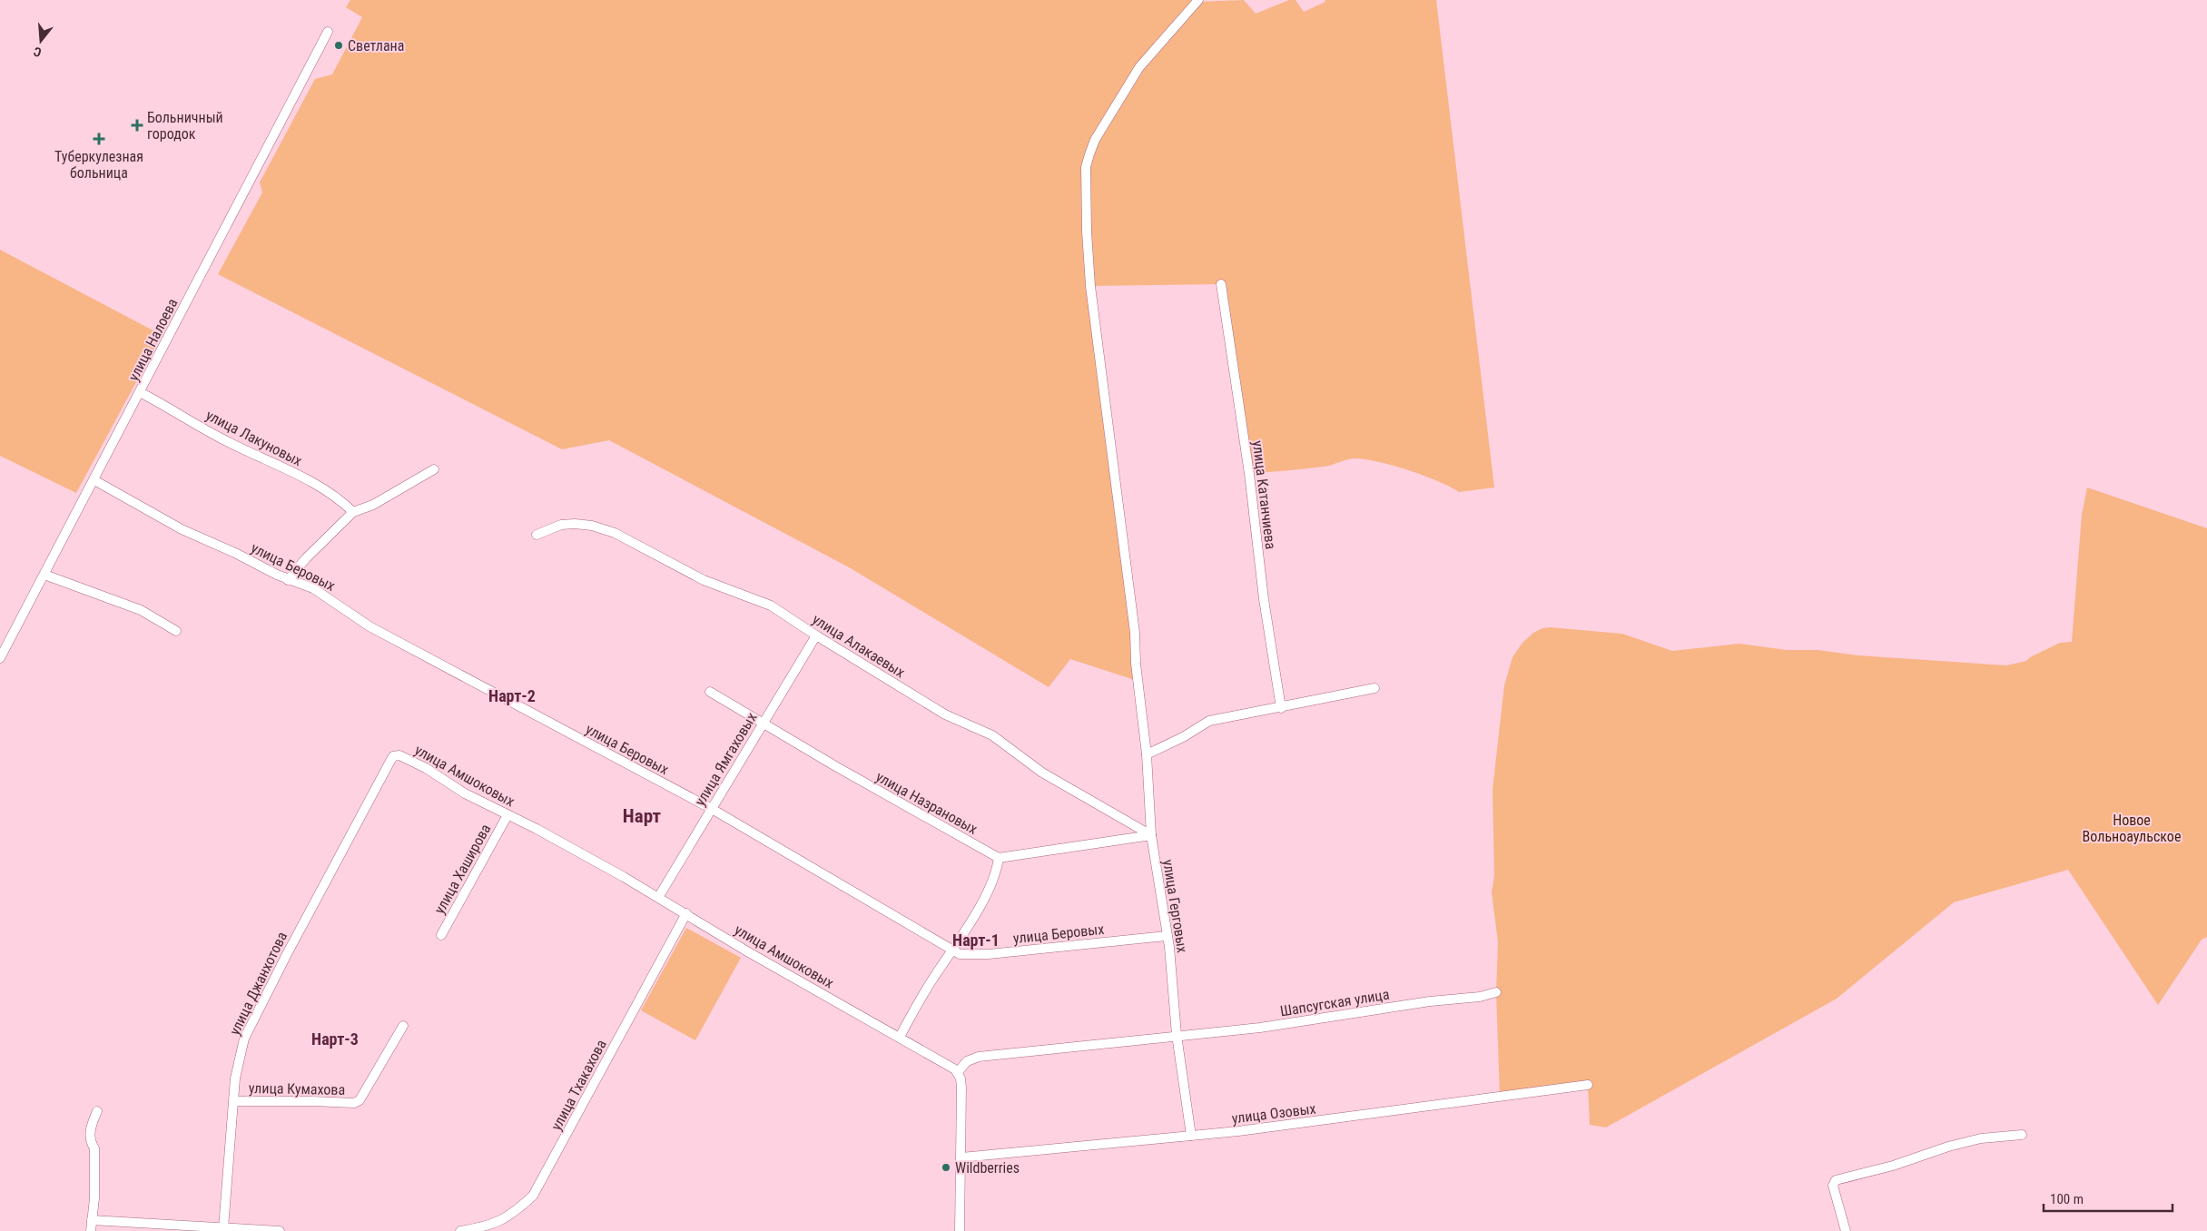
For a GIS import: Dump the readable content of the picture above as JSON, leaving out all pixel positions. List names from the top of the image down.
{
  "streets": {
    "street": [
      "улица Налоева",
      "улица Лакуновых",
      "улица Катанчиева",
      "улица Беровых",
      "улица Алакаевых",
      "улица Ямгаховых",
      "улица Амшоковых",
      "улица Назрановых",
      "улица Хаширова",
      "улица Герговых",
      "улица Джанхотова",
      "Шапсугская улица",
      "улица Тхакахова",
      "улица Кумахова",
      "улица Озовых"
    ]
  },
  "crossings": [
    ["улица Налоева", "улица Лакуновых"],
    ["улица Налоева", "улица Беровых"],
    ["улица Беровых", "улица Ямгаховых"],
    ["улица Беровых", "улица Герговых"],
    ["улица Алакаевых", "улица Ямгаховых"],
    ["улица Алакаевых", "улица Герговых"],
    ["улица Ямгаховых", "улица Амшоковых"],
    ["улица Ямгаховых", "улица Назрановых"],
    ["улица Амшоковых", "улица Хаширова"],
    ["улица Амшоковых", "улица Джанхотова"],
    ["улица Амшоковых", "улица Тхакахова"],
    ["улица Герговых", "Шапсугская улица"],
    ["улица Герговых", "улица Озовых"],
    ["улица Джанхотова", "улица Кумахова"]
  ],
  "districts": [
    "Нарт-2",
    "Нарт",
    "Нарт-1",
    "Нарт-3"
  ],
  "parks": ["Новое Вольноаульское"],
  "places": {
    "other": ["Светлана", "Wildberries"],
    "health": ["Больничный городок", "Туберкулезная больница"]
  },
  "scale_bar": "100 m",
  "north": "bottom"
}
